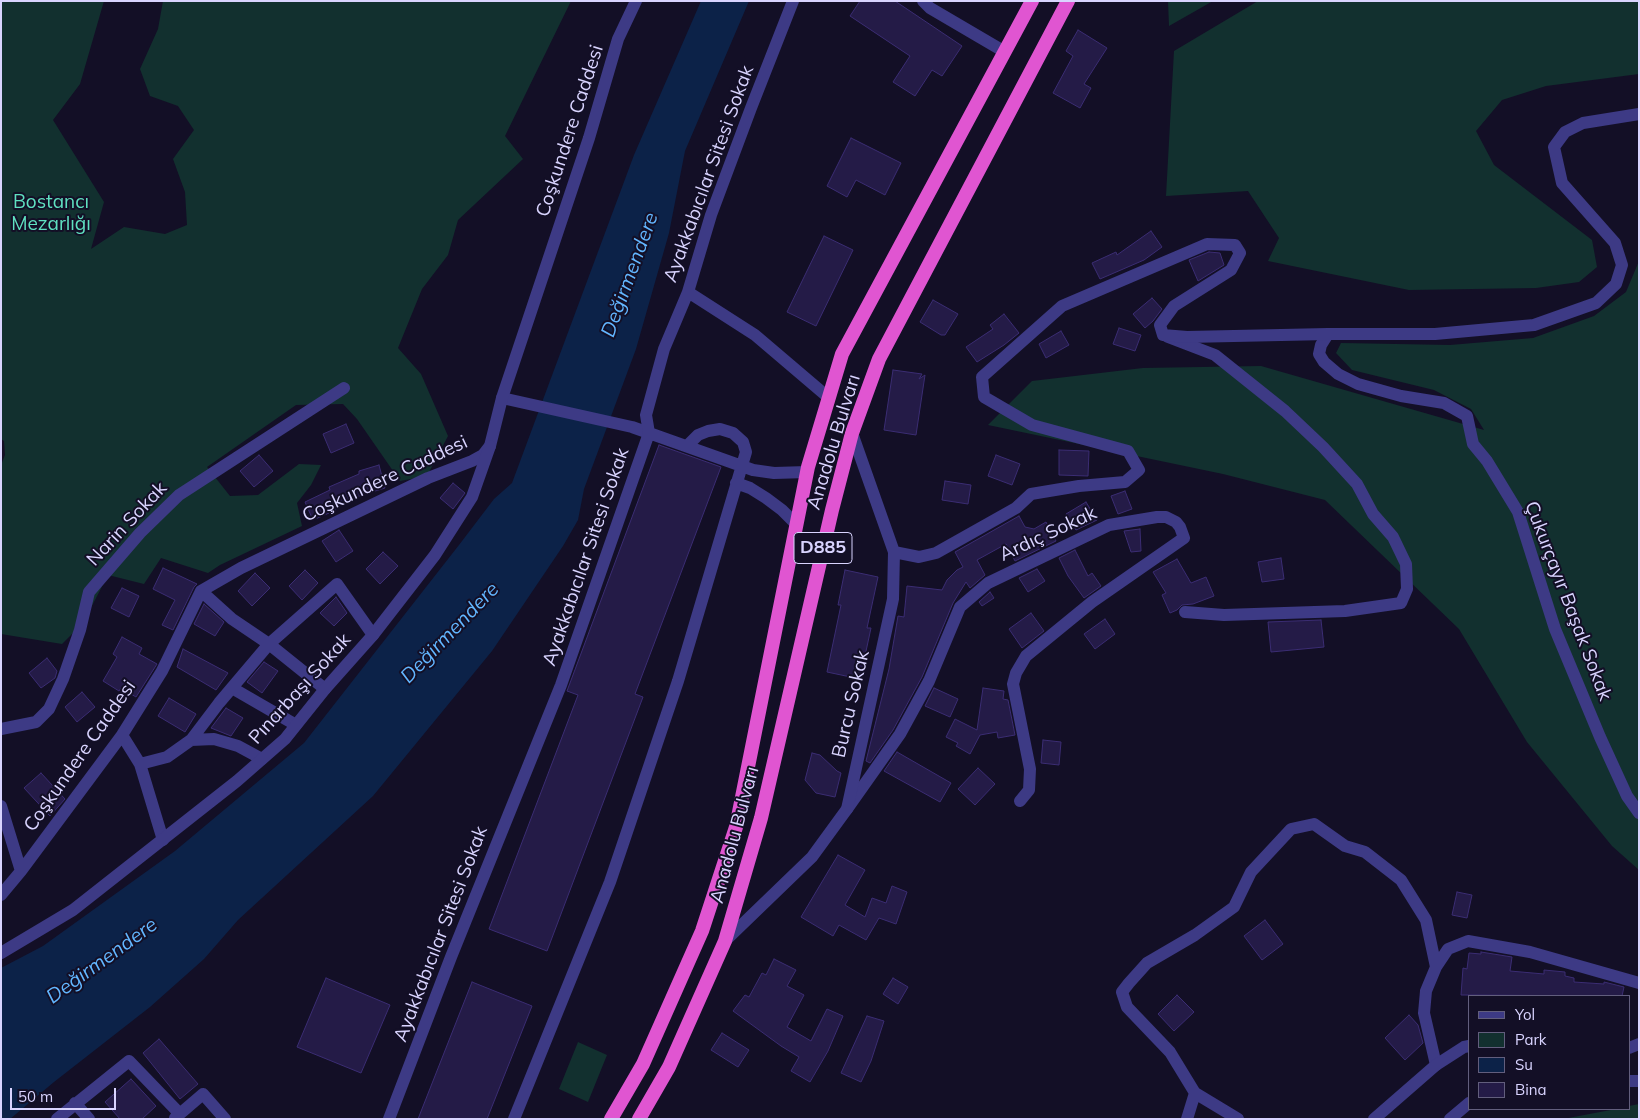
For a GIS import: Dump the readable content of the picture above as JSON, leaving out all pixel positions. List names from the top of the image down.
{
  "streets": {
    "highway": ["Anadolu Bulvarı", "D885"],
    "street": [
      "Coşkundere Caddesi",
      "Ayakkabıcılar Sitesi Sokak",
      "Narin Sokak",
      "Ardıç Sokak",
      "Çukurçayır Başak Sokak",
      "Pınarbaşı Sokak",
      "Burcu Sokak"
    ]
  },
  "crossings": [
    ["Coşkundere Caddesi", "Pınarbaşı Sokak"],
    ["Anadolu Bulvarı", "Burcu Sokak"],
    ["Ardıç Sokak", "Burcu Sokak"]
  ],
  "water": ["Değirmendere"],
  "parks": ["Bostancı Mezarlığı"],
  "legend": [
    "Yol",
    "Park",
    "Su",
    "Bina"
  ],
  "scale_bar": "50 m"
}
